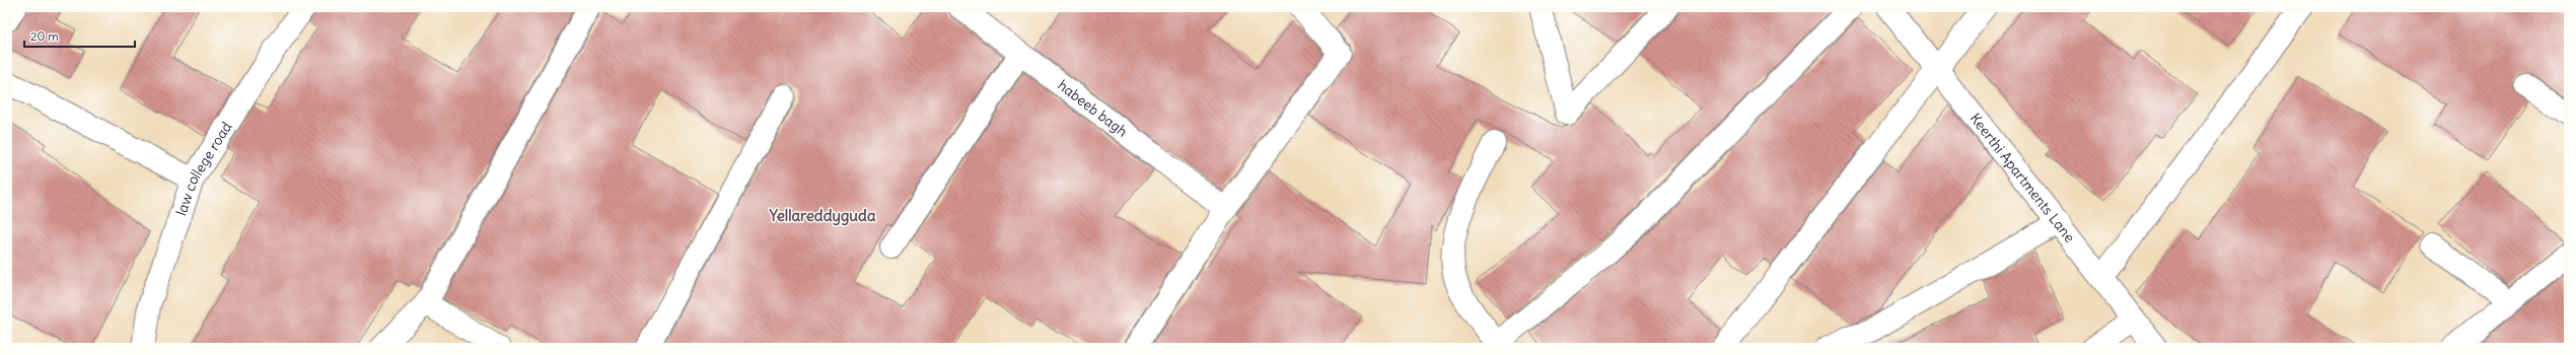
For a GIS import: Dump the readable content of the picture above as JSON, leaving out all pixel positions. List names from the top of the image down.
{
  "streets": {
    "street": ["habeeb bagh", "law college road", "Keerthi Apartments Lane"]
  },
  "districts": ["Yellareddyguda"],
  "scale_bar": "20 m"
}
